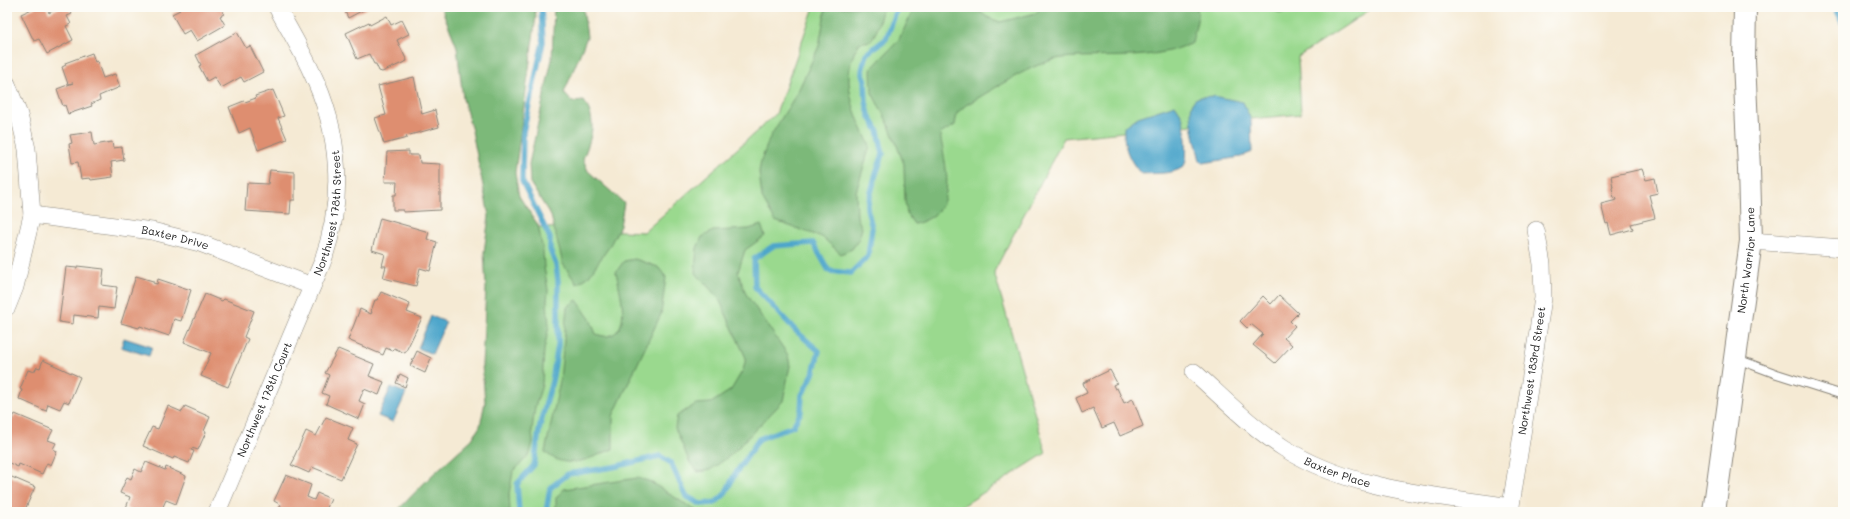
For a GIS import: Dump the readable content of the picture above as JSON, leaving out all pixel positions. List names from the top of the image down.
{
  "streets": {
    "street": [
      "Northwest 178th Street",
      "Baxter Drive",
      "North Warrior Lane",
      "Northwest 183rd Street",
      "Northwest 178th Court",
      "Baxter Place"
    ]
  },
  "crossings": [
    ["Northwest 178th Street", "Baxter Drive"],
    ["Northwest 178th Street", "Northwest 178th Court"],
    ["Baxter Drive", "Northwest 178th Court"],
    ["Northwest 183rd Street", "Baxter Place"]
  ]
}
